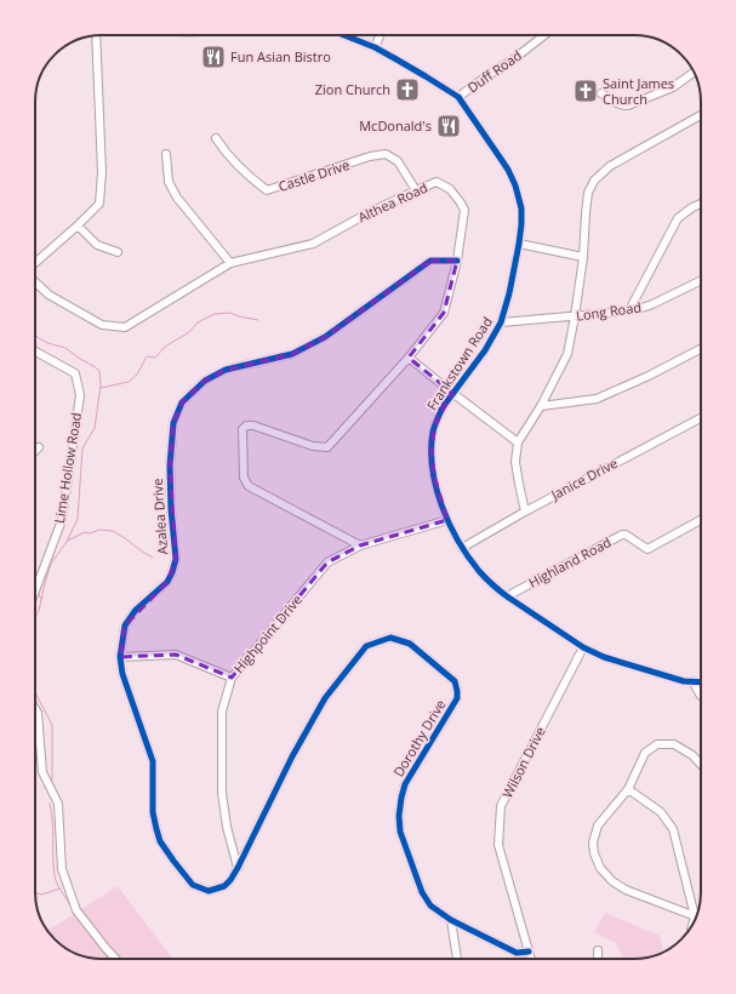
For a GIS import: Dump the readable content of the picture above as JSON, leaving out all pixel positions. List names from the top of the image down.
{
  "streets": {
    "main road": ["Frankstown Road"],
    "street": [
      "Duff Road",
      "Castle Drive",
      "Althea Road",
      "Long Road",
      "Lime Hollow Road",
      "Janice Drive",
      "Azalea Drive",
      "Highland Road",
      "Highpoint Drive",
      "Dorothy Drive",
      "Wilson Drive"
    ]
  },
  "crossings": [
    ["Duff Road", "Frankstown Road"],
    ["Castle Drive", "Althea Road"],
    ["Althea Road", "Azalea Drive"],
    ["Althea Road", "Highpoint Drive"],
    ["Long Road", "Frankstown Road"],
    ["Frankstown Road", "Janice Drive"],
    ["Frankstown Road", "Highland Road"],
    ["Frankstown Road", "Highpoint Drive"],
    ["Frankstown Road", "Wilson Drive"],
    ["Azalea Drive", "Highpoint Drive"],
    ["Azalea Drive", "Dorothy Drive"],
    ["Highpoint Drive", "Dorothy Drive"],
    ["Dorothy Drive", "Wilson Drive"]
  ],
  "places": {
    "restaurant": ["Fun Asian Bistro", "McDonald's"],
    "church": ["Zion Church", "Saint James Church"]
  }
}
